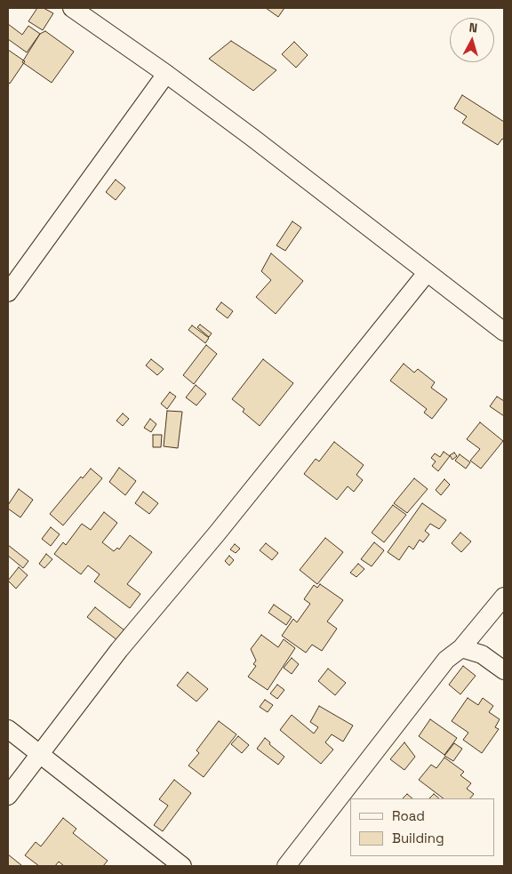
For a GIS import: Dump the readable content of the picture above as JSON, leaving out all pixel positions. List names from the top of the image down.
{
  "legend": ["Road", "Building"],
  "north": "top"
}
